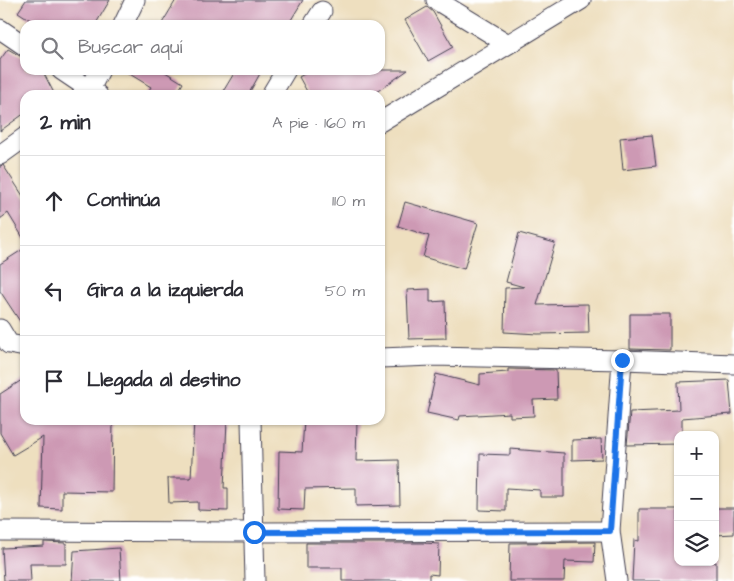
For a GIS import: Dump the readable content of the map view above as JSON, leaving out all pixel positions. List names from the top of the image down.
{
  "page": {
    "search": "Buscar aquí",
    "heading": ["2 min", "A pie · 160 m"],
    "list": [
      ["Continúa", "110 m"],
      ["Gira a la izquierda", "50 m"],
      "Llegada al destino"
    ],
    "map_buttons": ["+", "−"]
  }
}
